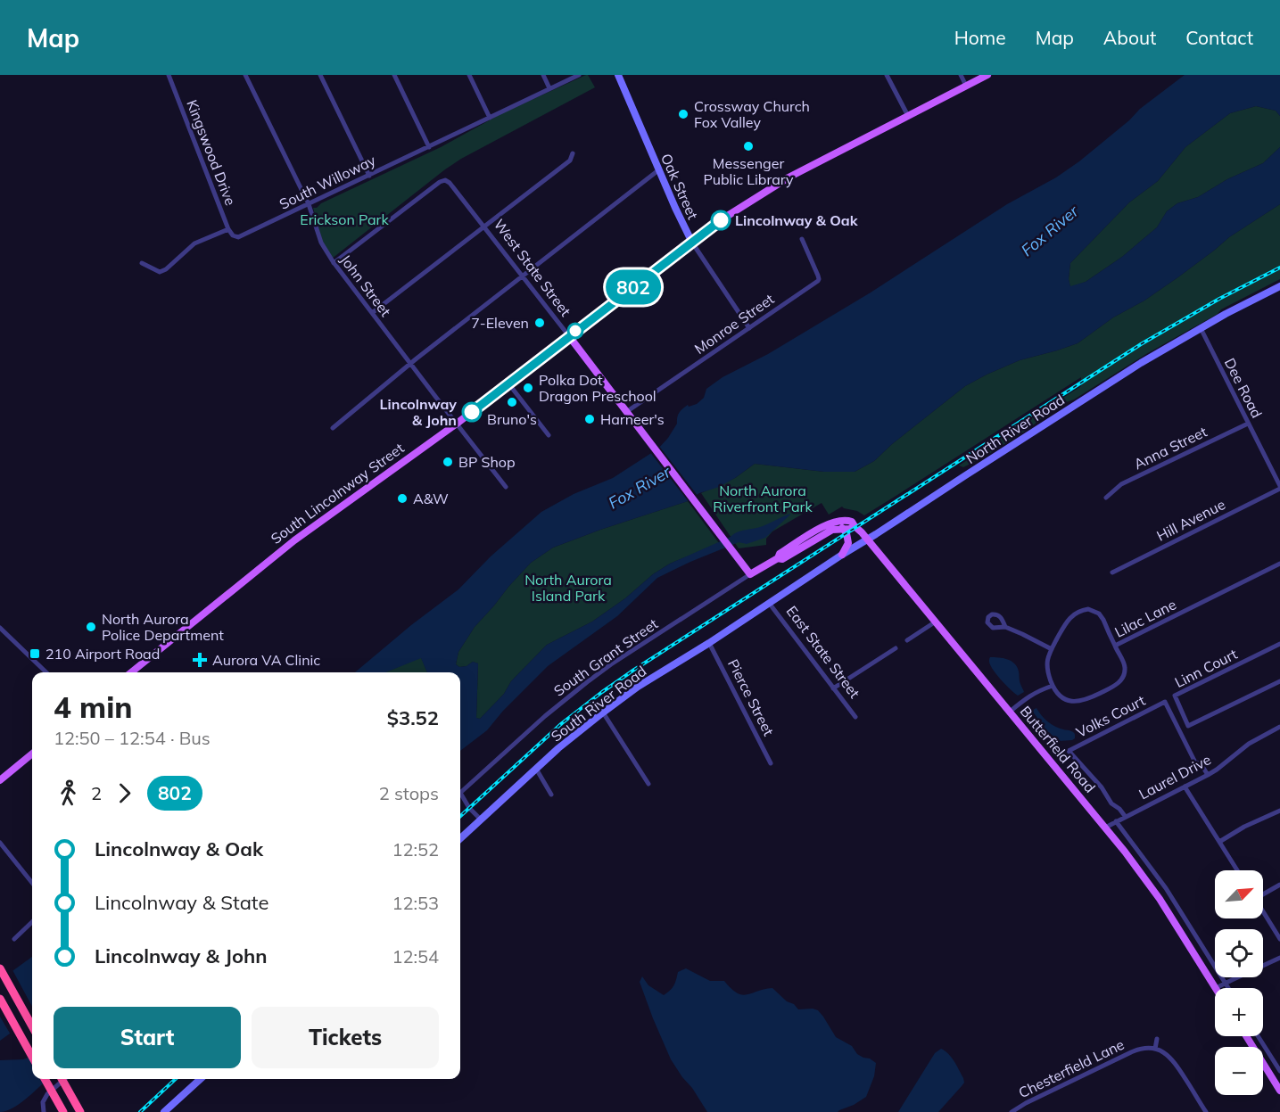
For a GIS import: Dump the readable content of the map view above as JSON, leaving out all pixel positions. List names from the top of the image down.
{
  "streets": {
    "main road": [
      "Oak Street",
      "West State Street",
      "North River Road",
      "South Lincolnway Street",
      "South River Road",
      "Butterfield Road"
    ],
    "street": [
      "Kingswood Drive",
      "South Willoway",
      "John Street",
      "Monroe Street",
      "Dee Road",
      "Anna Street",
      "Hill Avenue",
      "Lilac Lane",
      "East State Street",
      "South Grant Street",
      "Linn Court",
      "Pierce Street",
      "Volks Court",
      "Laurel Drive",
      "Chesterfield Lane"
    ]
  },
  "crossings": [
    ["Kingswood Drive", "South Willoway"],
    ["South Willoway", "John Street"],
    ["Oak Street", "Monroe Street"],
    ["Oak Street", "South Lincolnway Street"],
    ["West State Street", "John Street"],
    ["West State Street", "Monroe Street"],
    ["West State Street", "South Lincolnway Street"],
    ["West State Street", "South Grant Street"],
    ["John Street", "South Lincolnway Street"],
    ["Dee Road", "North River Road"],
    ["Dee Road", "Anna Street"],
    ["Dee Road", "Hill Avenue"],
    ["North River Road", "East State Street"],
    ["North River Road", "South River Road"],
    ["North River Road", "Butterfield Road"],
    ["East State Street", "South River Road"],
    ["South Grant Street", "South River Road"],
    ["Pierce Street", "South River Road"],
    ["Volks Court", "Butterfield Road"],
    ["Volks Court", "Laurel Drive"],
    ["Butterfield Road", "Laurel Drive"]
  ],
  "water": ["Fox River"],
  "parks": ["Erickson Park", "North Aurora Riverfront Park", "North Aurora Island Park"],
  "places": {
    "other": [
      "Crossway Church Fox Valley",
      "Messenger Public Library",
      "Lincolnway & Oak",
      "7-Eleven",
      "Polka Dot Dragon Preschool",
      "Bruno's",
      "Lincolnway & John",
      "Harneer's",
      "BP Shop",
      "A&W",
      "North Aurora Police Department"
    ],
    "transit": ["210 Airport Road"],
    "health": ["Aurora VA Clinic"]
  },
  "lines": ["bus line 802"],
  "north": "top right",
  "page": {
    "header": "Map",
    "nav": [
      "Home",
      "Map",
      "About",
      "Contact"
    ],
    "on_map": "802",
    "heading": ["4 min", "12:50 – 12:54 · Bus", "$3.52"],
    "legs": ["2", "802", "2 stops"],
    "list": [
      {
        "name": "Lincolnway & Oak",
        "value": "12:52"
      },
      {
        "name": "Lincolnway & State",
        "value": "12:53"
      },
      {
        "name": "Lincolnway & John",
        "value": "12:54"
      }
    ],
    "map_buttons": ["+", "−"],
    "buttons": ["Start", "Tickets"]
  }
}
